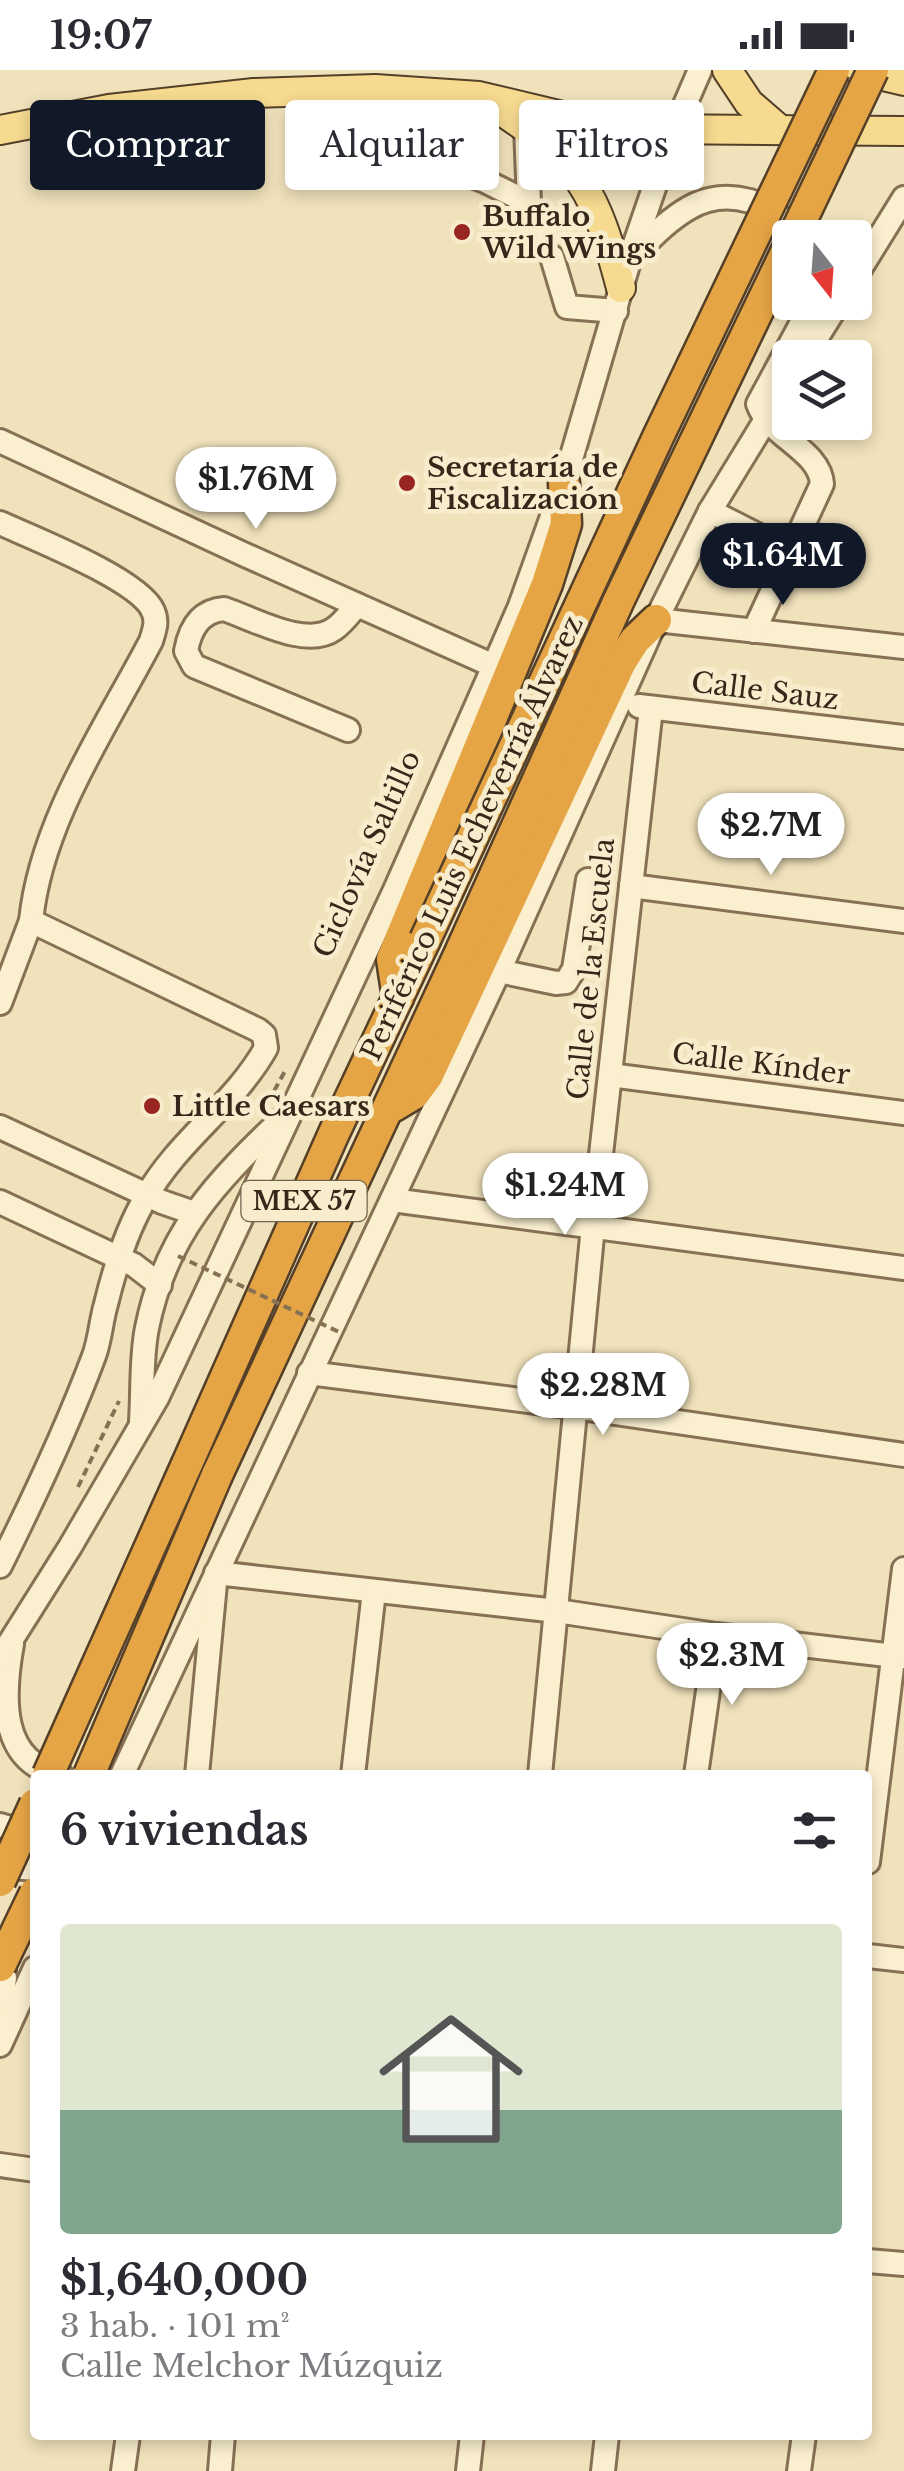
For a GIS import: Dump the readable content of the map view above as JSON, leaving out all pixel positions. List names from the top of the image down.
{
  "streets": {
    "highway": ["Periférico Luis Echeverría Álvarez", "MEX 57"],
    "street": ["Calle Sauz", "Calle de la Escuela", "Calle Kínder"]
  },
  "crossings": [
    ["Calle Sauz", "Calle de la Escuela"],
    ["Calle de la Escuela", "Calle Kínder"]
  ],
  "places": ["Buffalo Wild Wings", "Secretaría de Fiscalización", "Little Caesars"],
  "north": "bottom",
  "page": {
    "status": "19:07",
    "chip": ["Comprar", "Alquilar", "Filtros"],
    "price": [
      "$1.76M",
      "$1.64M",
      "$2.7M",
      "$1.24M",
      "$2.28M",
      "$2.3M"
    ],
    "heading": "6 viviendas",
    "list": [
      {
        "name": "$1,640,000",
        "note": "3 hab. · 101 m² · Calle Melchor Múzquiz"
      }
    ]
  }
}
